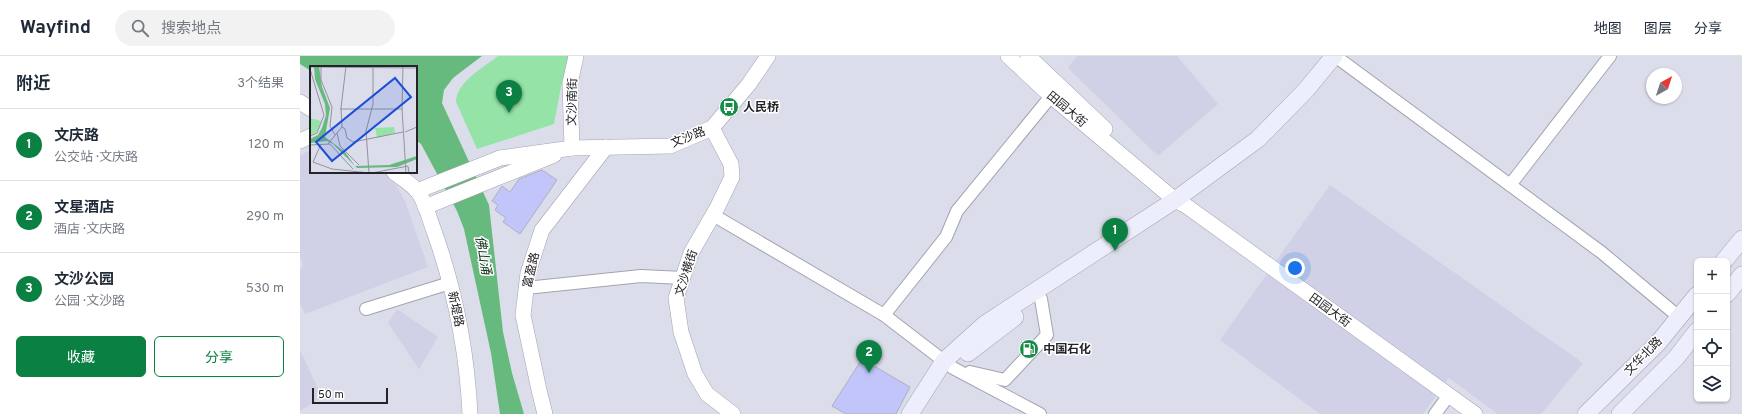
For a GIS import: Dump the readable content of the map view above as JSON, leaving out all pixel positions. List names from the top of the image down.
{
  "streets": {
    "main road": ["文华北路"],
    "street": [
      "文沙南街",
      "田园大街",
      "文沙路",
      "富盈路",
      "文沙横街",
      "新堤路"
    ]
  },
  "crossings": [
    ["文沙南街", "文沙路"],
    ["文沙路", "富盈路"],
    ["文沙路", "文沙横街"],
    ["文沙路", "新堤路"]
  ],
  "water": ["佛山涌"],
  "places": {
    "bus stop": ["人民桥"],
    "fuel station": ["中国石化"]
  },
  "scale_bar": "50 m",
  "north": "top right",
  "page": {
    "header": "Wayfind",
    "search": "搜索地点",
    "nav": ["地图", "图层", "分享"],
    "heading": ["附近", "3个结果"],
    "pins": ["3", "1", "2"],
    "list": [
      {
        "mark": "1",
        "name": "文庆路",
        "note": "公交站 · 文庆路",
        "value": "120 m"
      },
      {
        "mark": "2",
        "name": "文星酒店",
        "note": "酒店 · 文庆路",
        "value": "290 m"
      },
      {
        "mark": "3",
        "name": "文沙公园",
        "note": "公园 · 文沙路",
        "value": "530 m"
      }
    ],
    "map_buttons": ["+", "−"],
    "buttons": ["收藏", "分享"],
    "scale": "50 m"
  }
}
